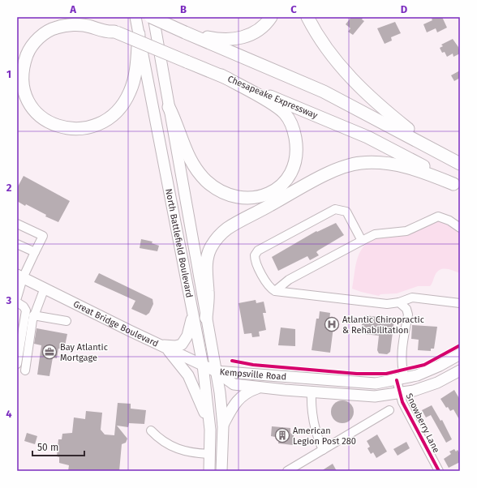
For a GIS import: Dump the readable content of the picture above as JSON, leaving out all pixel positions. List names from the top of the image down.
{
  "streets": {
    "highway": ["Chesapeake Expressway"],
    "main road": ["North Battlefield Boulevard", "Great Bridge Boulevard", "Kempsville Road"],
    "street": ["Snowberry Lane"]
  },
  "crossings": [
    ["North Battlefield Boulevard", "Great Bridge Boulevard"],
    ["North Battlefield Boulevard", "Kempsville Road"],
    ["Great Bridge Boulevard", "Kempsville Road"],
    ["Kempsville Road", "Snowberry Lane"]
  ],
  "places": {
    "hospital": ["Atlantic Chiropractic & Rehabilitation"],
    "office": ["Bay Atlantic Mortgage"],
    "building": ["American Legion Post 280"]
  },
  "scale_bar": "50 m",
  "grid": {
    "columns": [
      "A",
      "B",
      "C",
      "D"
    ],
    "rows": [
      "1",
      "2",
      "3",
      "4"
    ]
  }
}
